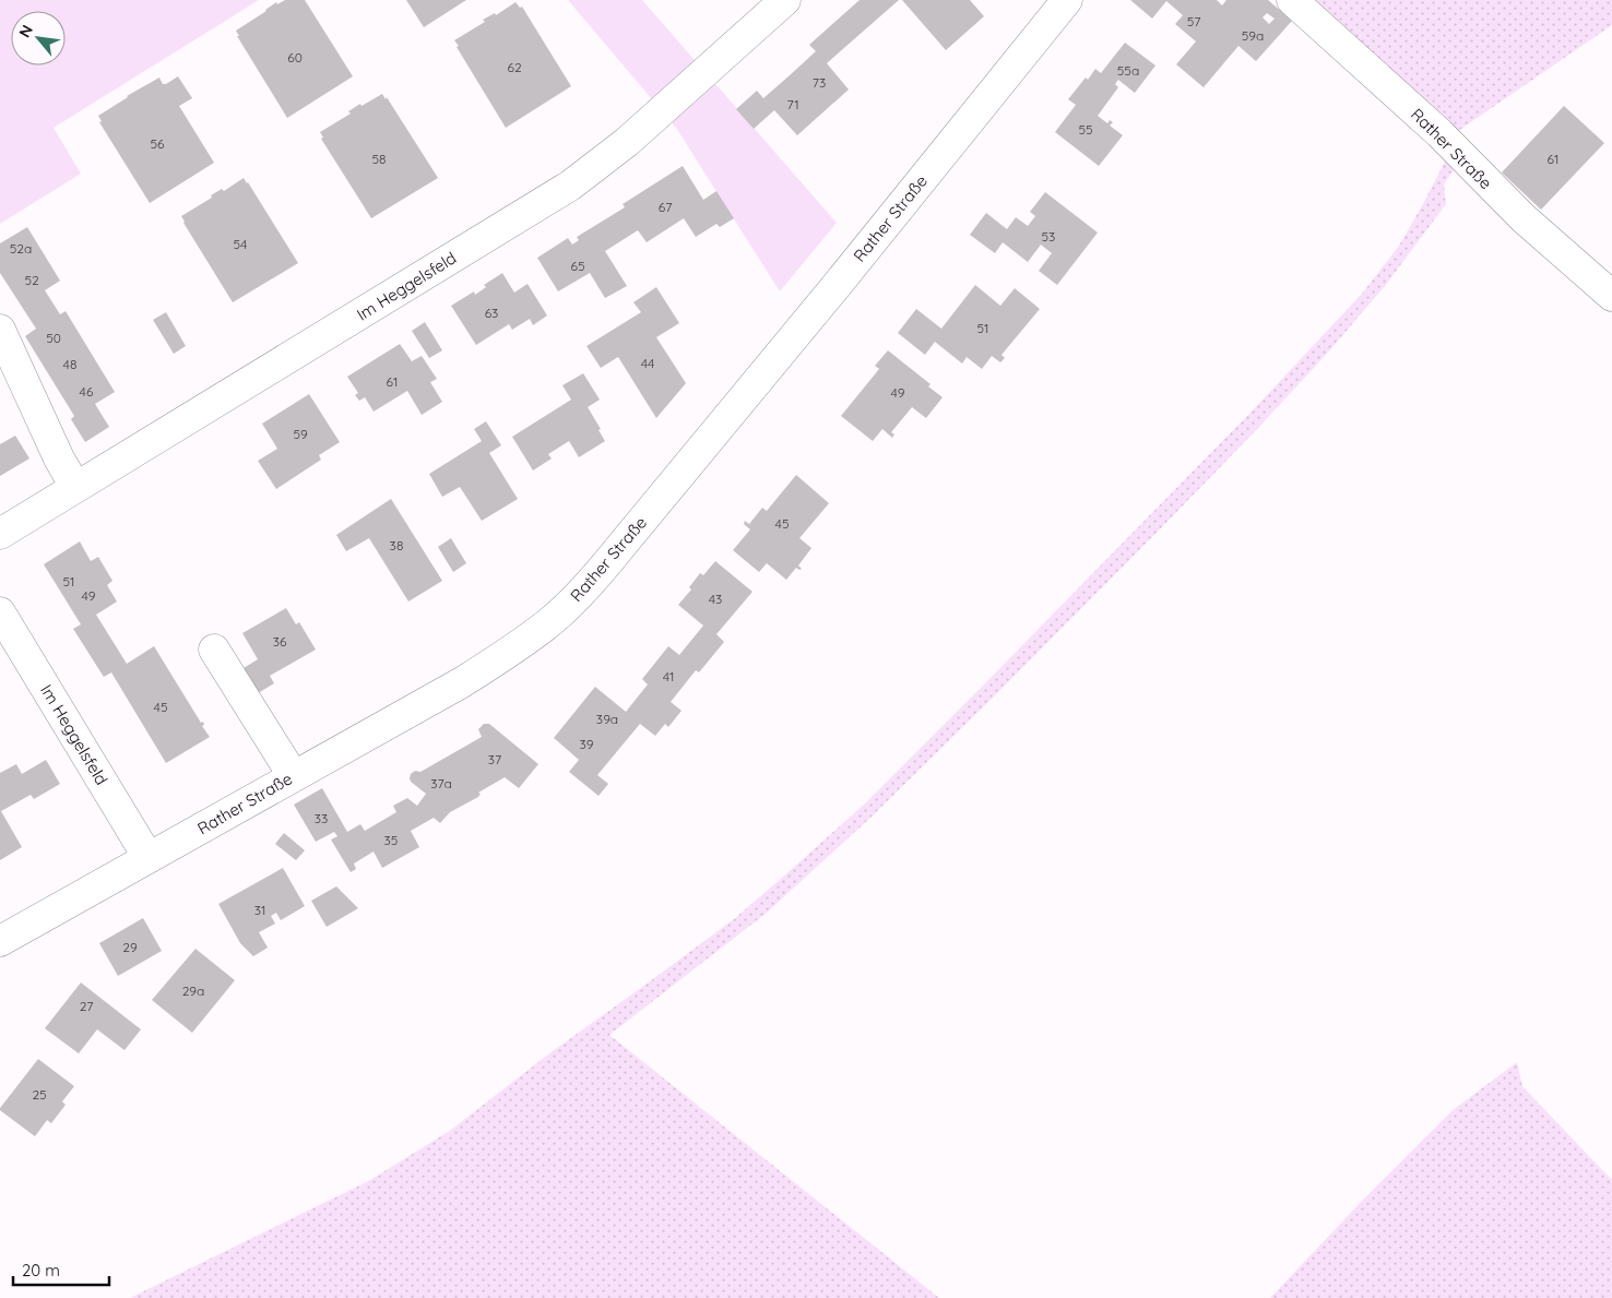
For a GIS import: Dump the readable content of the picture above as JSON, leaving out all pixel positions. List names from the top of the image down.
{
  "streets": {
    "street": ["Rather Straße", "Im Heggelsfeld"]
  },
  "crossings": [
    ["Rather Straße", "Im Heggelsfeld"]
  ],
  "house_numbers": [
    "57",
    "59a",
    "60",
    "62",
    "55a",
    "73",
    "71",
    "55",
    "56",
    "58",
    "61",
    "67",
    "53",
    "54",
    "52a",
    "65",
    "52",
    "63",
    "51",
    "50",
    "44",
    "48",
    "61",
    "46",
    "49",
    "59",
    "45",
    "38",
    "51",
    "49",
    "43",
    "36",
    "41",
    "45",
    "39a",
    "39",
    "37",
    "37a",
    "33",
    "35",
    "31",
    "29",
    "29a",
    "27",
    "25"
  ],
  "scale_bar": "20 m",
  "north": "top left"
}
